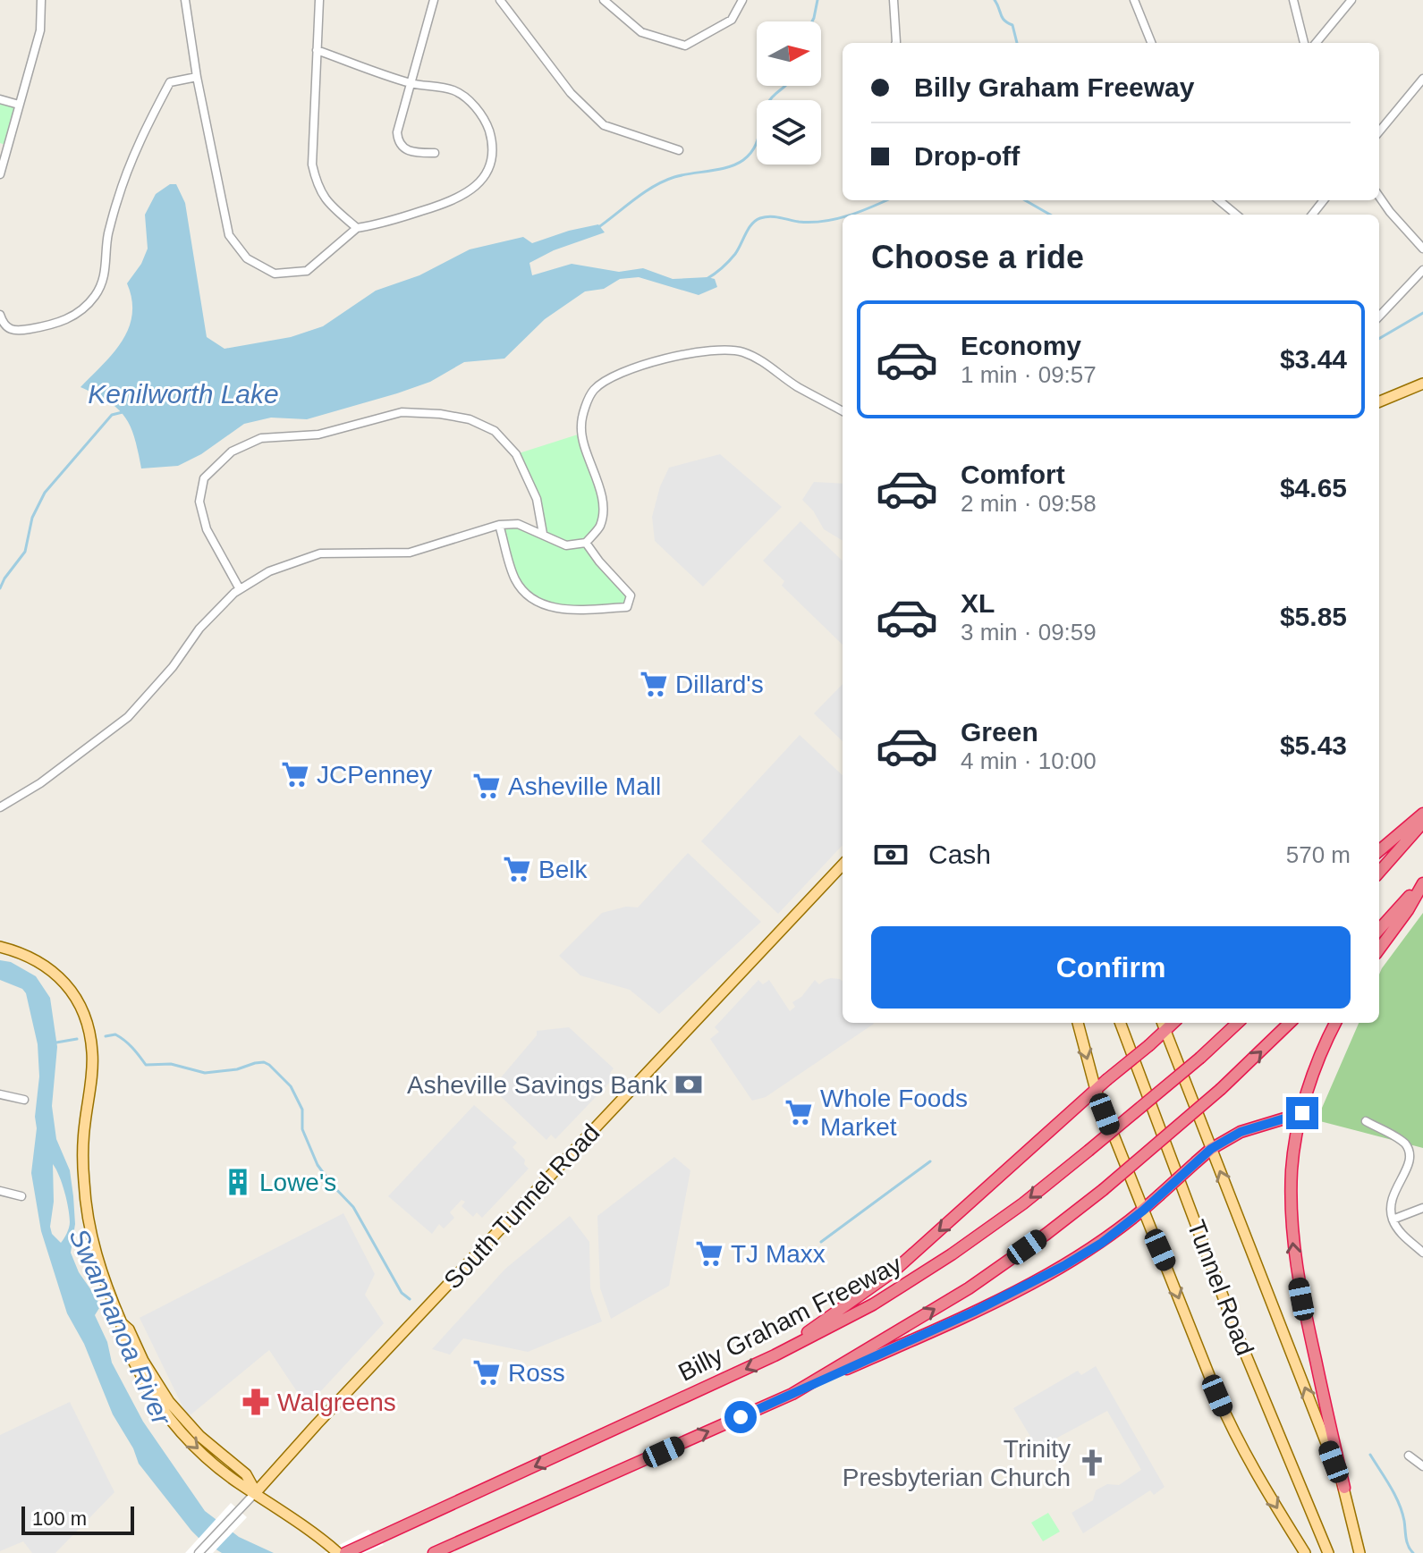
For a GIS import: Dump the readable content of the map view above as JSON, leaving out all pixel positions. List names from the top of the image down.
{
  "streets": {
    "highway": ["Billy Graham Freeway"],
    "main road": ["South Tunnel Road", "Tunnel Road"]
  },
  "water": ["Kenilworth Lake", "Swannanoa River"],
  "places": {
    "supermarket": [
      "Dillard's",
      "JCPenney",
      "Asheville Mall",
      "Belk",
      "Whole Foods Market",
      "TJ Maxx",
      "Ross"
    ],
    "bank": ["Asheville Savings Bank"],
    "building": ["Lowe's"],
    "pharmacy": ["Walgreens"],
    "church": ["Trinity Presbyterian Church"]
  },
  "scale_bar": "100 m",
  "north": "right",
  "page": {
    "banner": ["Billy Graham Freeway", "Drop-off"],
    "heading": "Choose a ride",
    "list": [
      {
        "name": "Economy",
        "note": "1 min · 09:57",
        "value": "$3.44"
      },
      {
        "name": "Comfort",
        "note": "2 min · 09:58",
        "value": "$4.65"
      },
      {
        "name": "XL",
        "note": "3 min · 09:59",
        "value": "$5.85"
      },
      {
        "name": "Green",
        "note": "4 min · 10:00",
        "value": "$5.43"
      }
    ],
    "pay": ["Cash", "570 m"],
    "buttons": "Confirm",
    "scale": "100 m"
  }
}
